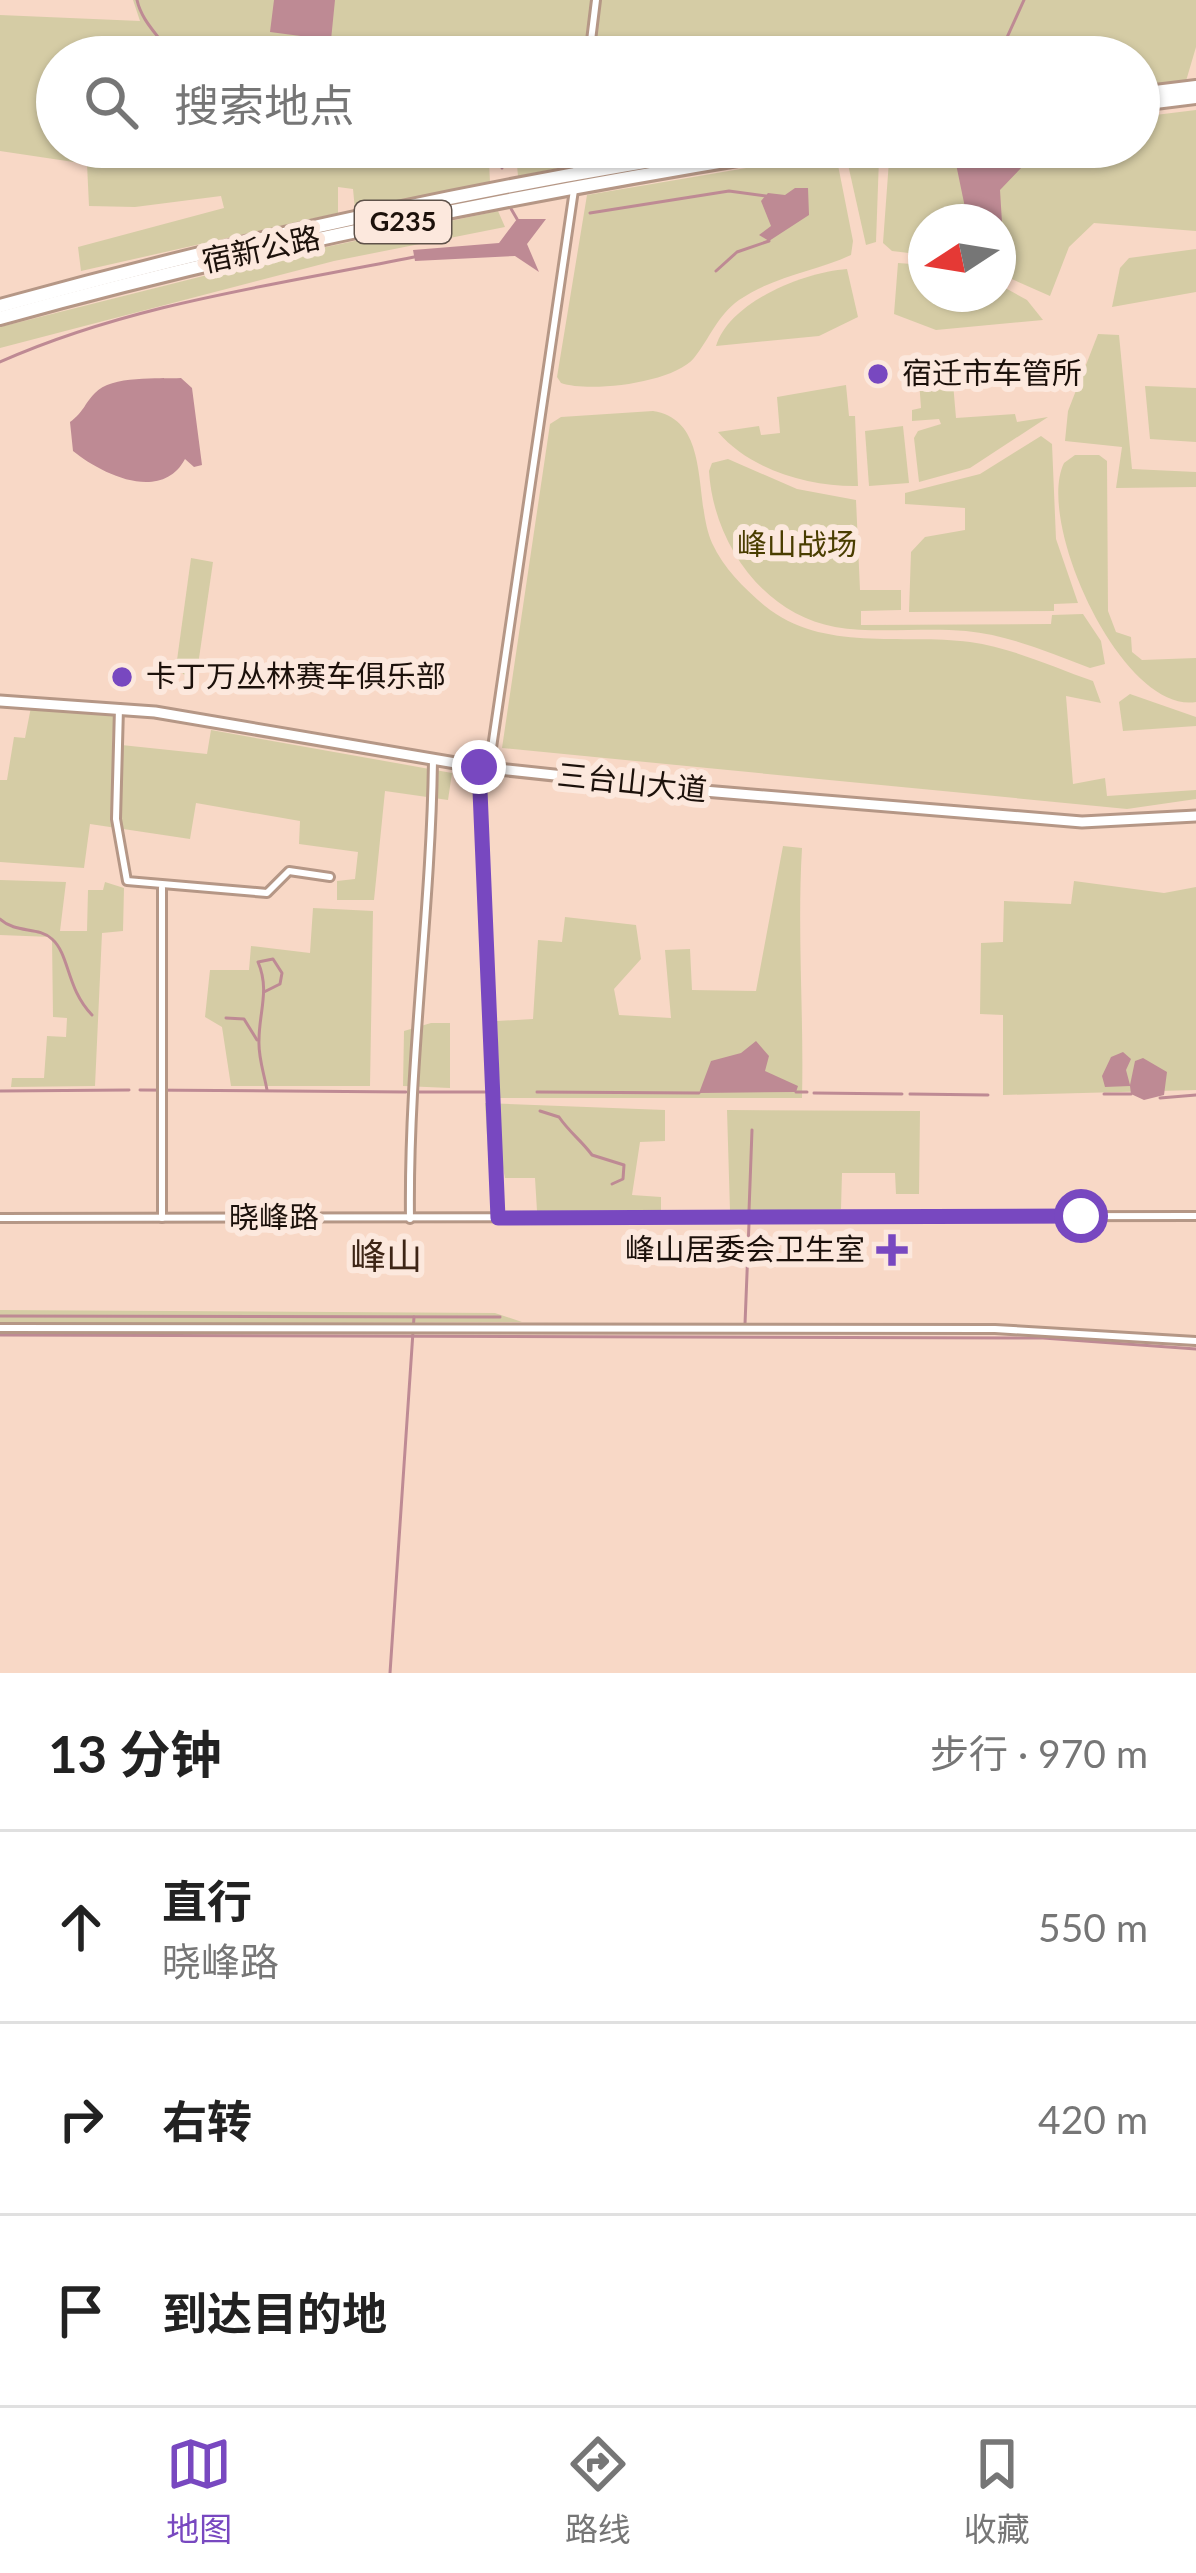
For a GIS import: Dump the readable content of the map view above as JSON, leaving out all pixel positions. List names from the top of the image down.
{
  "streets": {
    "highway": ["G235", "宿新公路"],
    "main road": ["三台山大道"],
    "street": ["晓峰路"]
  },
  "districts": ["峰山"],
  "parks": ["峰山战场"],
  "places": {
    "other": ["宿迁市车管所", "卡丁万丛林赛车俱乐部"],
    "health": ["峰山居委会卫生室"]
  },
  "north": "left",
  "page": {
    "search": "搜索地点",
    "heading": ["13 分钟", "步行 · 970 m"],
    "list": [
      ["直行", "晓峰路", "550 m"],
      ["右转", "420 m"],
      "到达目的地"
    ],
    "nav": ["地图", "路线", "收藏"]
  }
}
